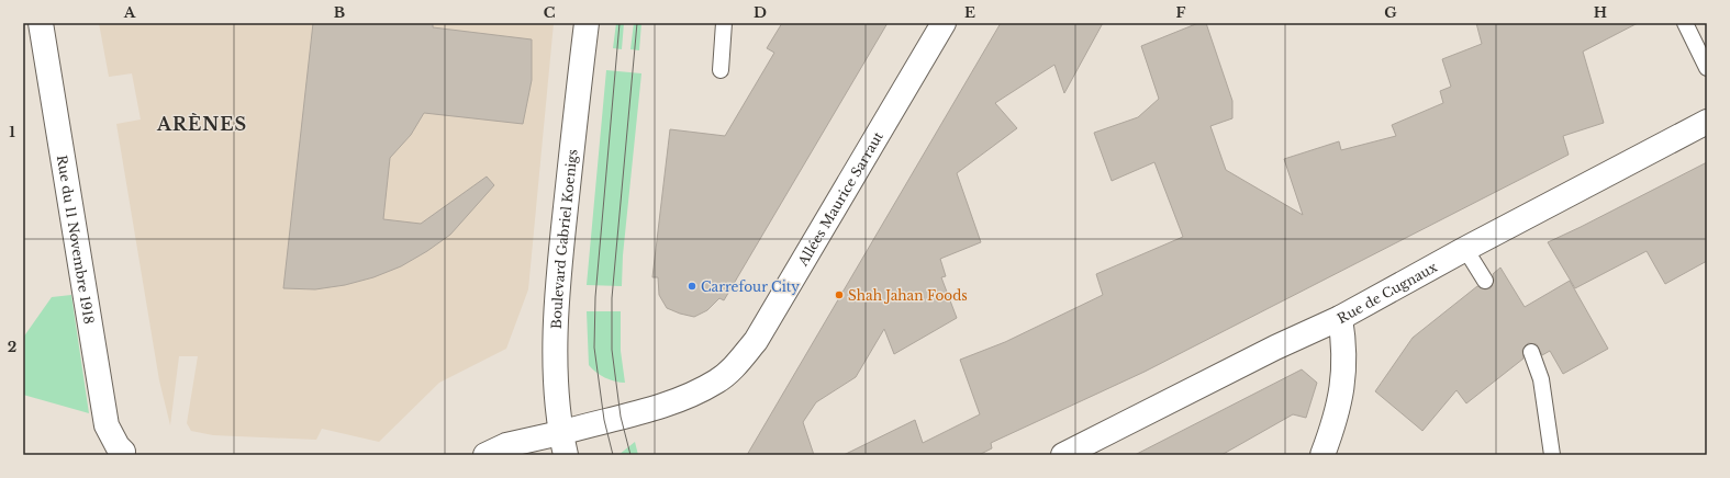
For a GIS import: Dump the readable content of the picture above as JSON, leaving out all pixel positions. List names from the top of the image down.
{
  "streets": {
    "street": [
      "Allées Maurice Sarraut",
      "Rue du 11 Novembre 1918",
      "Boulevard Gabriel Koenigs",
      "Rue de Cugnaux"
    ]
  },
  "crossings": [
    ["Allées Maurice Sarraut", "Boulevard Gabriel Koenigs"]
  ],
  "districts": ["ARÈNES"],
  "places": ["Carrefour City", "Shah Jahan Foods"],
  "grid": {
    "columns": [
      "A",
      "B",
      "C",
      "D",
      "E",
      "F",
      "G",
      "H"
    ],
    "rows": ["1", "2"]
  }
}
